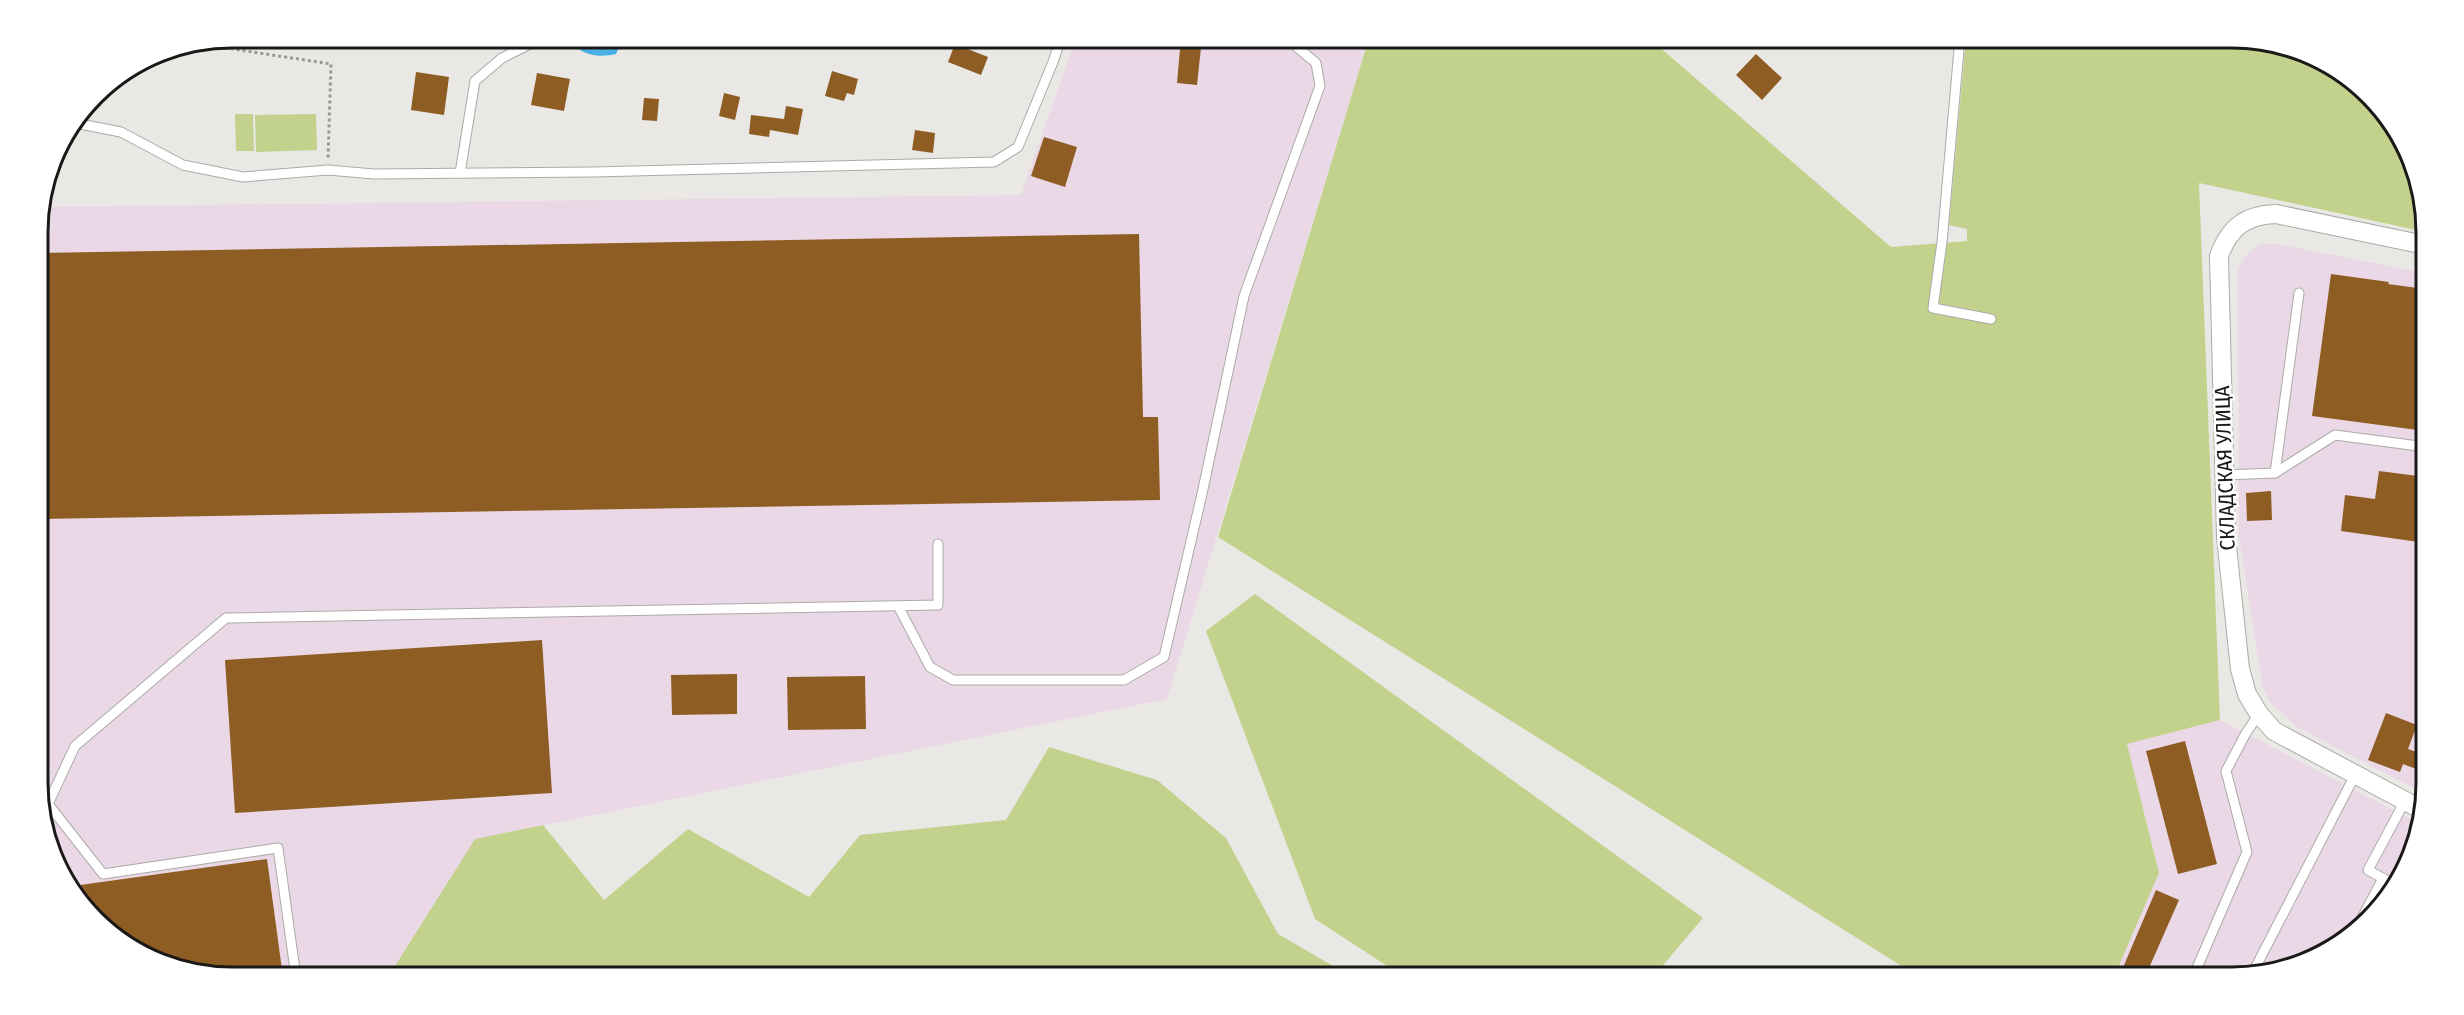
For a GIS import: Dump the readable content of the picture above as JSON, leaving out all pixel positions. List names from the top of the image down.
{
  "streets": {
    "street": ["СКЛАДСКАЯ УЛИЦА"]
  }
}
